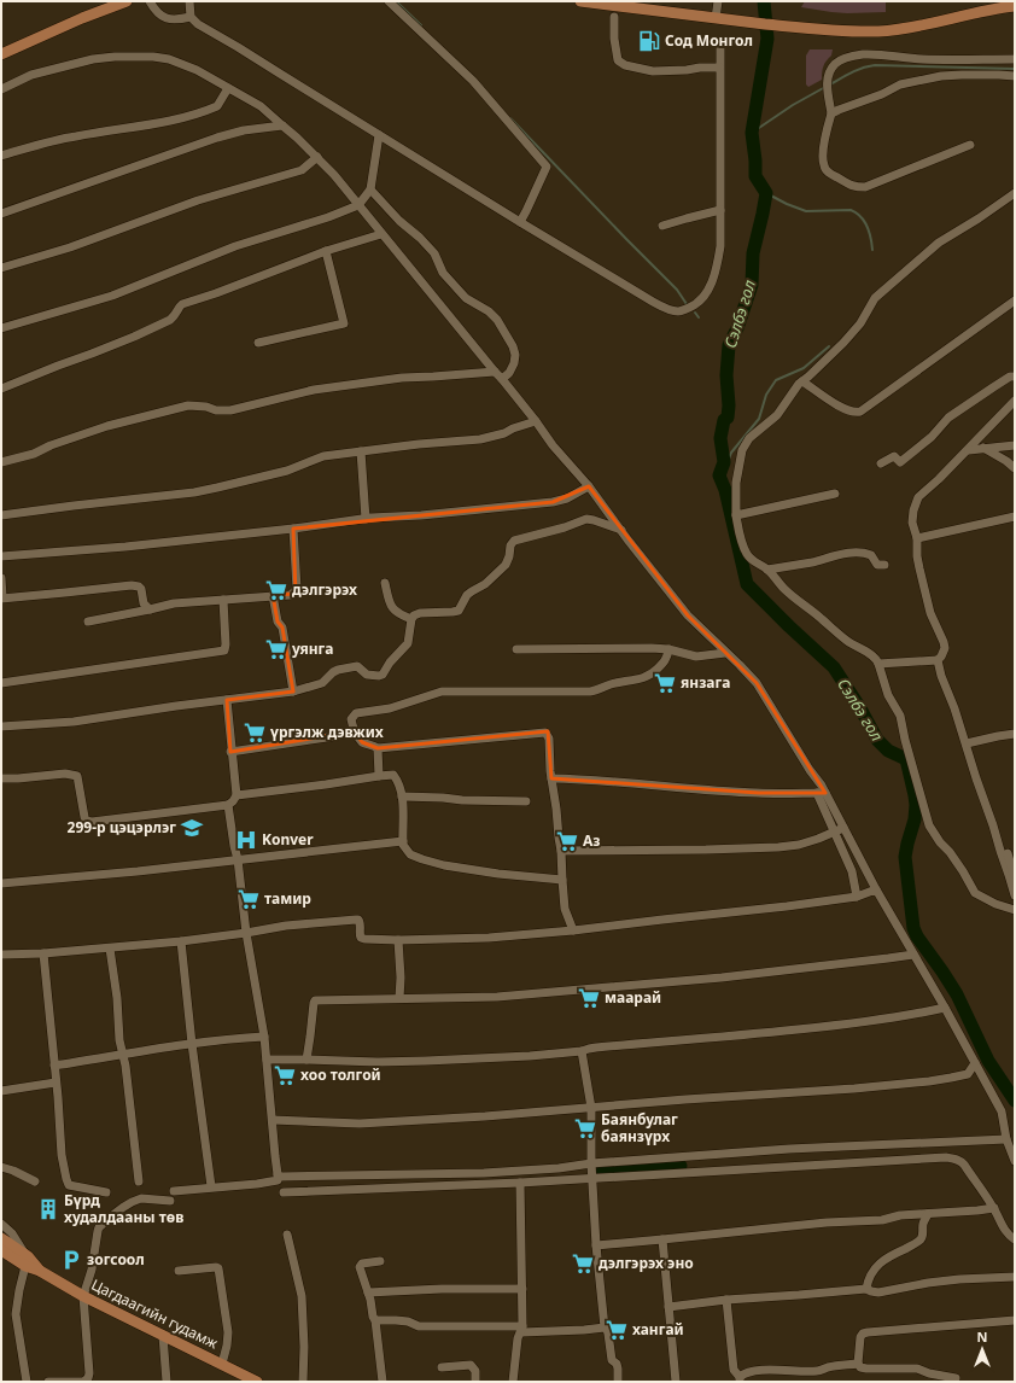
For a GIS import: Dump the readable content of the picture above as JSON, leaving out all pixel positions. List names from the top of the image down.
{
  "streets": {
    "main road": ["Цагдаагийн гудамж"]
  },
  "water": ["Сэлбэ гол"],
  "places": {
    "fuel station": ["Сод Монгол"],
    "supermarket": [
      "дэлгэрэх",
      "уянга",
      "янзага",
      "үргэлж дэвжих",
      "Аз",
      "тамир",
      "маарай",
      "хоо толгой",
      "Баянбулаг баянзүрх",
      "дэлгэрэх эно",
      "хангай"
    ],
    "school or university": ["299-р цэцэрлэг"],
    "hospital": ["Konver"],
    "building": ["Бүрд худалдааны төв"],
    "parking": ["зогсоол"]
  },
  "north": "top"
}
